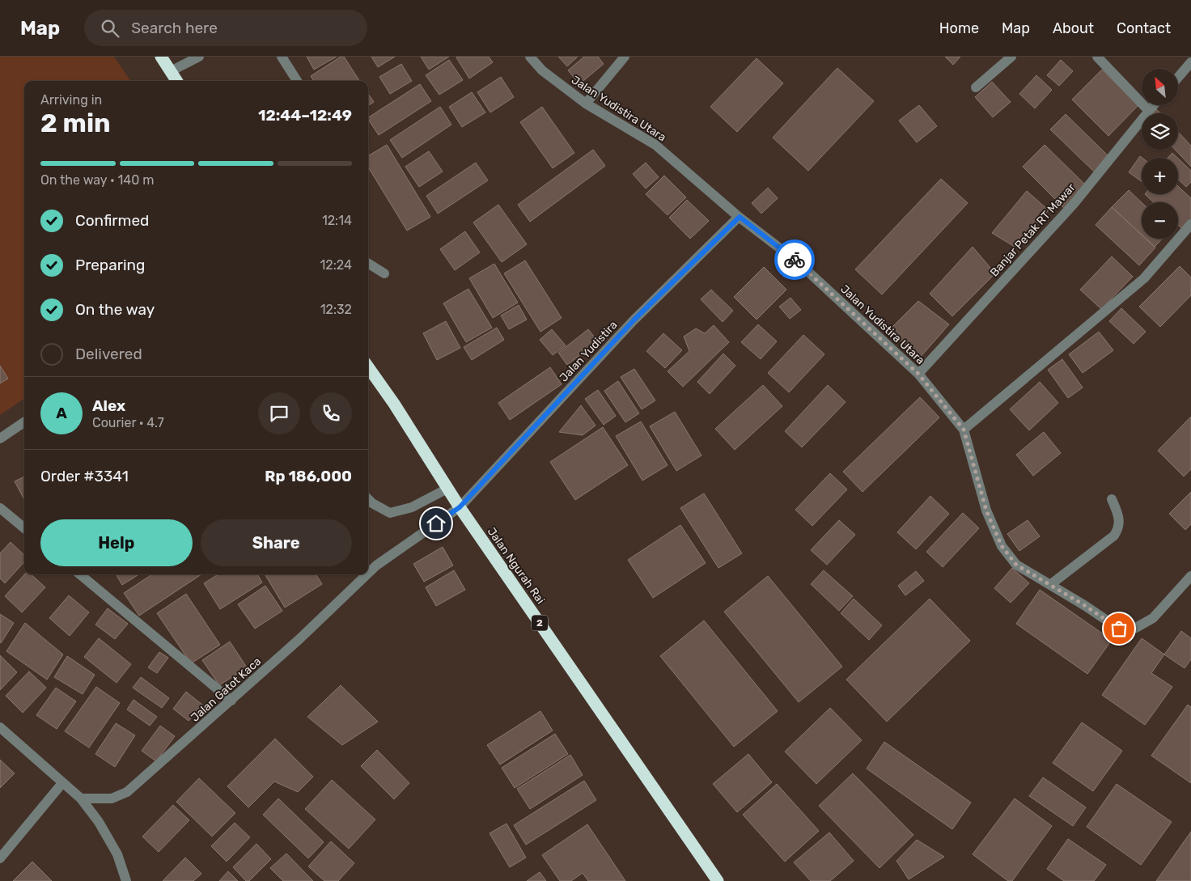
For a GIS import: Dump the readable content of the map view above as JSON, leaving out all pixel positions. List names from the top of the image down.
{
  "streets": {
    "highway": ["Jalan Ngurah Rai", "2"],
    "street": [
      "Jalan Yudistira Utara",
      "Banjar Petak RT Mawar",
      "Jalan Yudistira",
      "Jalan Gatot Kaca"
    ]
  },
  "crossings": [
    ["Jalan Yudistira Utara", "Banjar Petak RT Mawar"],
    ["Jalan Yudistira Utara", "Jalan Yudistira"],
    ["Jalan Yudistira", "Jalan Ngurah Rai"],
    ["Jalan Yudistira", "Jalan Gatot Kaca"],
    ["Jalan Ngurah Rai", "Jalan Gatot Kaca"]
  ],
  "north": "top left",
  "page": {
    "header": "Map",
    "search": "Search here",
    "nav": [
      "Home",
      "Map",
      "About",
      "Contact"
    ],
    "map_buttons": ["+", "−"],
    "heading": ["2 min", "Arriving in", "12:44–12:49"],
    "panel": [
      "Alex",
      "Courier · 4.7",
      "Order #3341",
      "Rp 186,000"
    ],
    "bar": "On the way · 140 m",
    "list": [
      ["Confirmed", "12:14"],
      ["Preparing", "12:24"],
      ["On the way", "12:32"],
      "Delivered"
    ],
    "round": "A",
    "buttons": ["Help", "Share"]
  }
}
